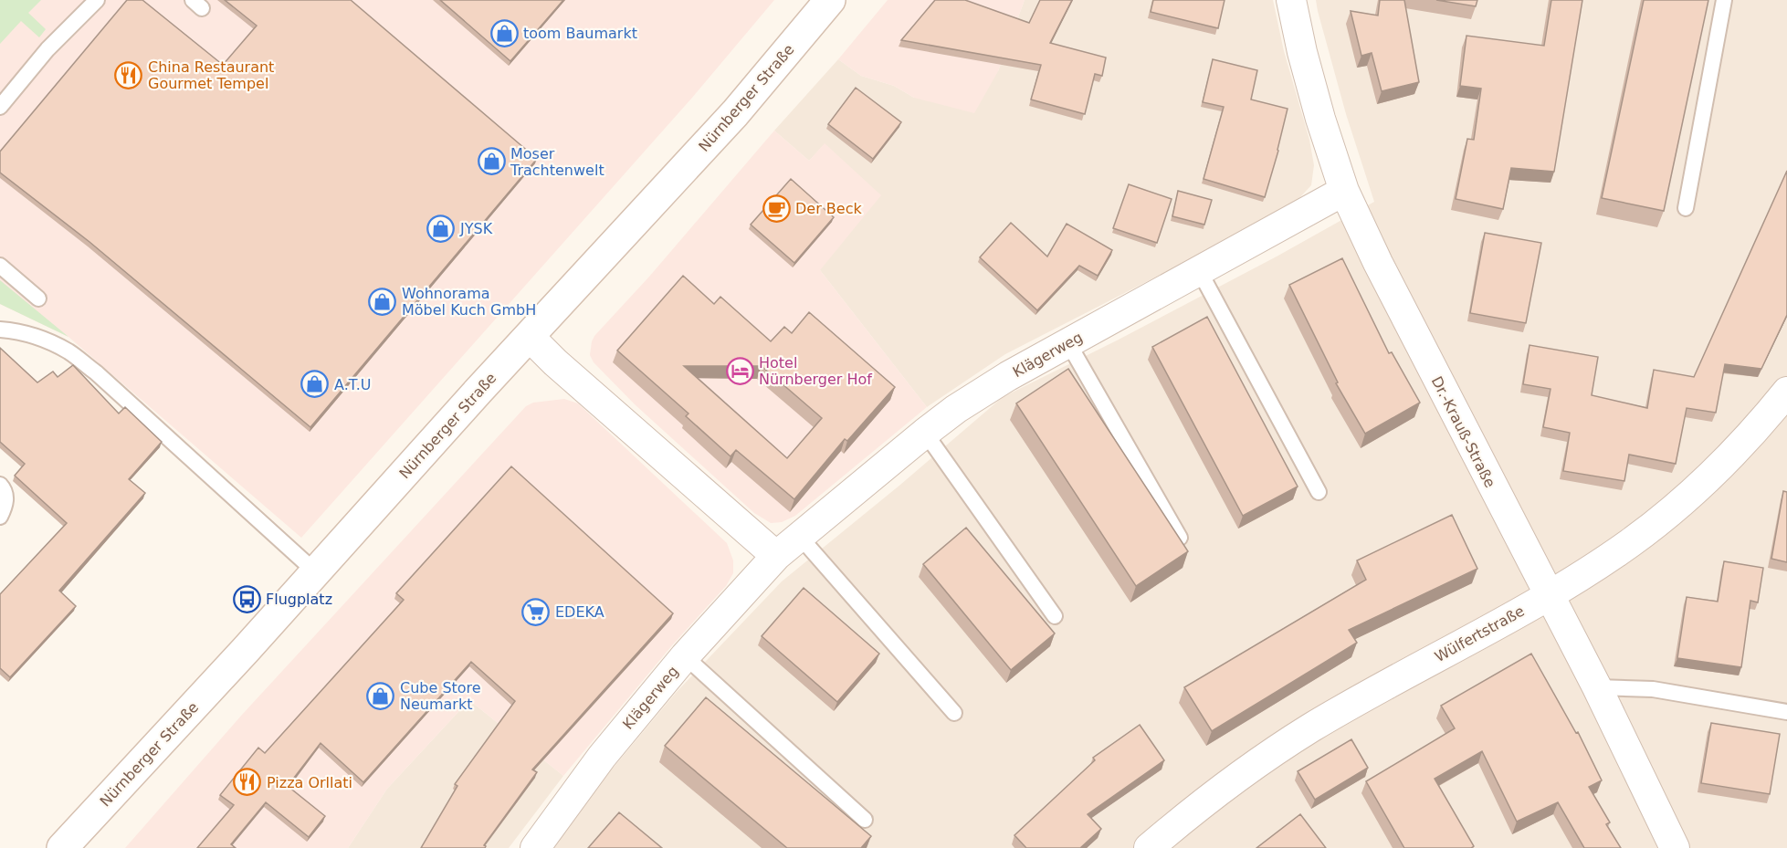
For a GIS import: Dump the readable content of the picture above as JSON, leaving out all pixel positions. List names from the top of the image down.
{
  "streets": {
    "main road": ["Nürnberger Straße"],
    "street": ["Klägerweg", "Dr.-Krauß-Straße", "Wülfertstraße"]
  },
  "crossings": [
    ["Klägerweg", "Dr.-Krauß-Straße"],
    ["Dr.-Krauß-Straße", "Wülfertstraße"]
  ],
  "places": {
    "shop": [
      "toom Baumarkt",
      "Moser Trachtenwelt",
      "JYSK",
      "Wohnorama Möbel Kuch GmbH",
      "A.T.U",
      "Cube Store Neumarkt"
    ],
    "restaurant": ["China Restaurant Gourmet Tempel", "Pizza Orllati"],
    "cafe": ["Der Beck"],
    "hotel": ["Hotel Nürnberger Hof"],
    "bus stop": ["Flugplatz"],
    "supermarket": ["EDEKA"]
  }
}
